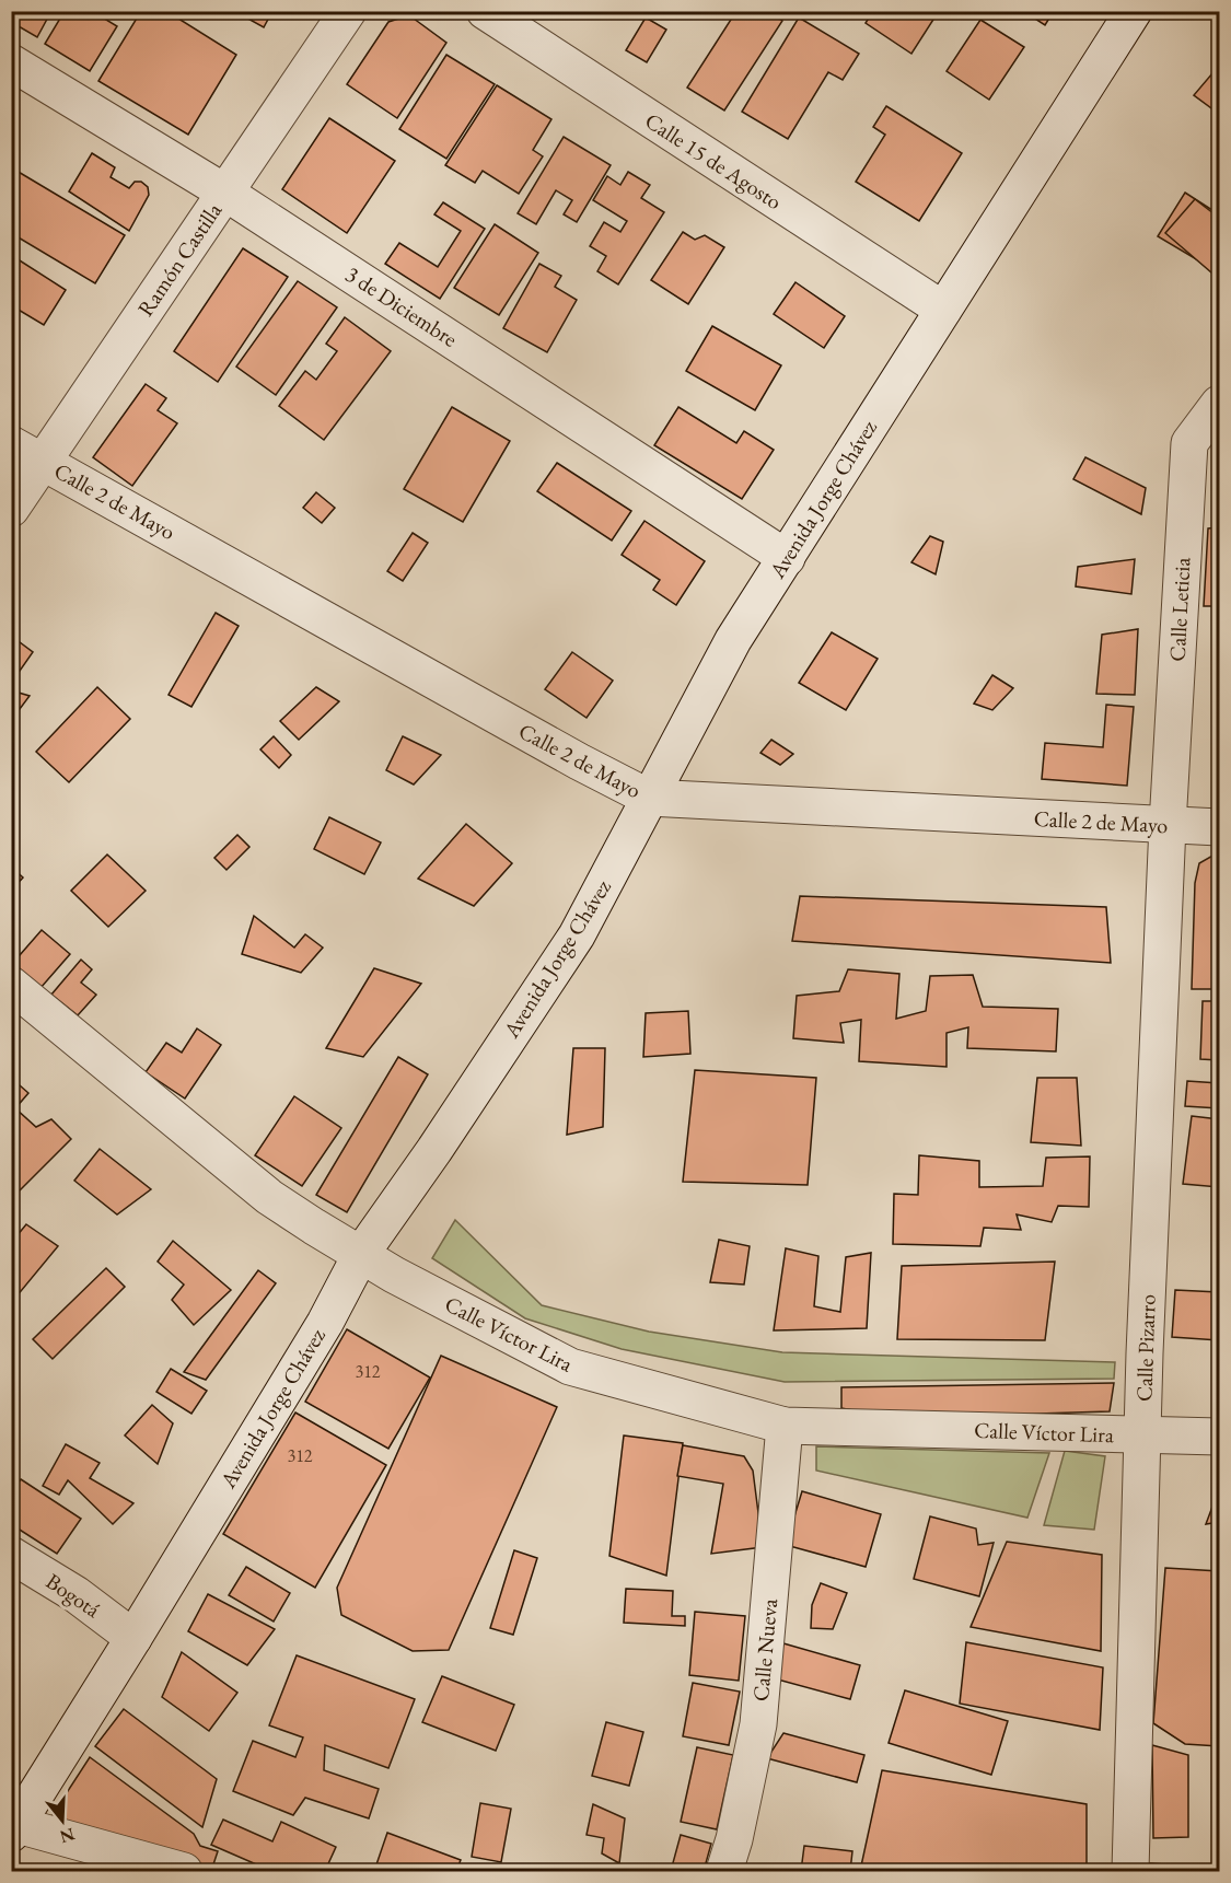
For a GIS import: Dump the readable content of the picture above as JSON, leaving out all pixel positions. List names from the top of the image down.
{
  "streets": {
    "street": [
      "Calle 15 de Agosto",
      "Ramón Castilla",
      "3 de Diciembre",
      "Avenida Jorge Chávez",
      "Calle 2 de Mayo",
      "Calle Leticia",
      "Calle Víctor Lira",
      "Calle Pizarro",
      "Bogotá",
      "Calle Nueva"
    ]
  },
  "crossings": [
    ["Calle 15 de Agosto", "Avenida Jorge Chávez"],
    ["Ramón Castilla", "3 de Diciembre"],
    ["Ramón Castilla", "Calle 2 de Mayo"],
    ["3 de Diciembre", "Avenida Jorge Chávez"],
    ["Avenida Jorge Chávez", "Calle 2 de Mayo"],
    ["Avenida Jorge Chávez", "Calle Víctor Lira"],
    ["Avenida Jorge Chávez", "Bogotá"],
    ["Calle 2 de Mayo", "Calle Leticia"],
    ["Calle 2 de Mayo", "Calle Pizarro"],
    ["Calle Leticia", "Calle Pizarro"],
    ["Calle Víctor Lira", "Calle Pizarro"],
    ["Calle Víctor Lira", "Calle Nueva"]
  ],
  "house_numbers": ["312", "312"],
  "north": "bottom"
}
